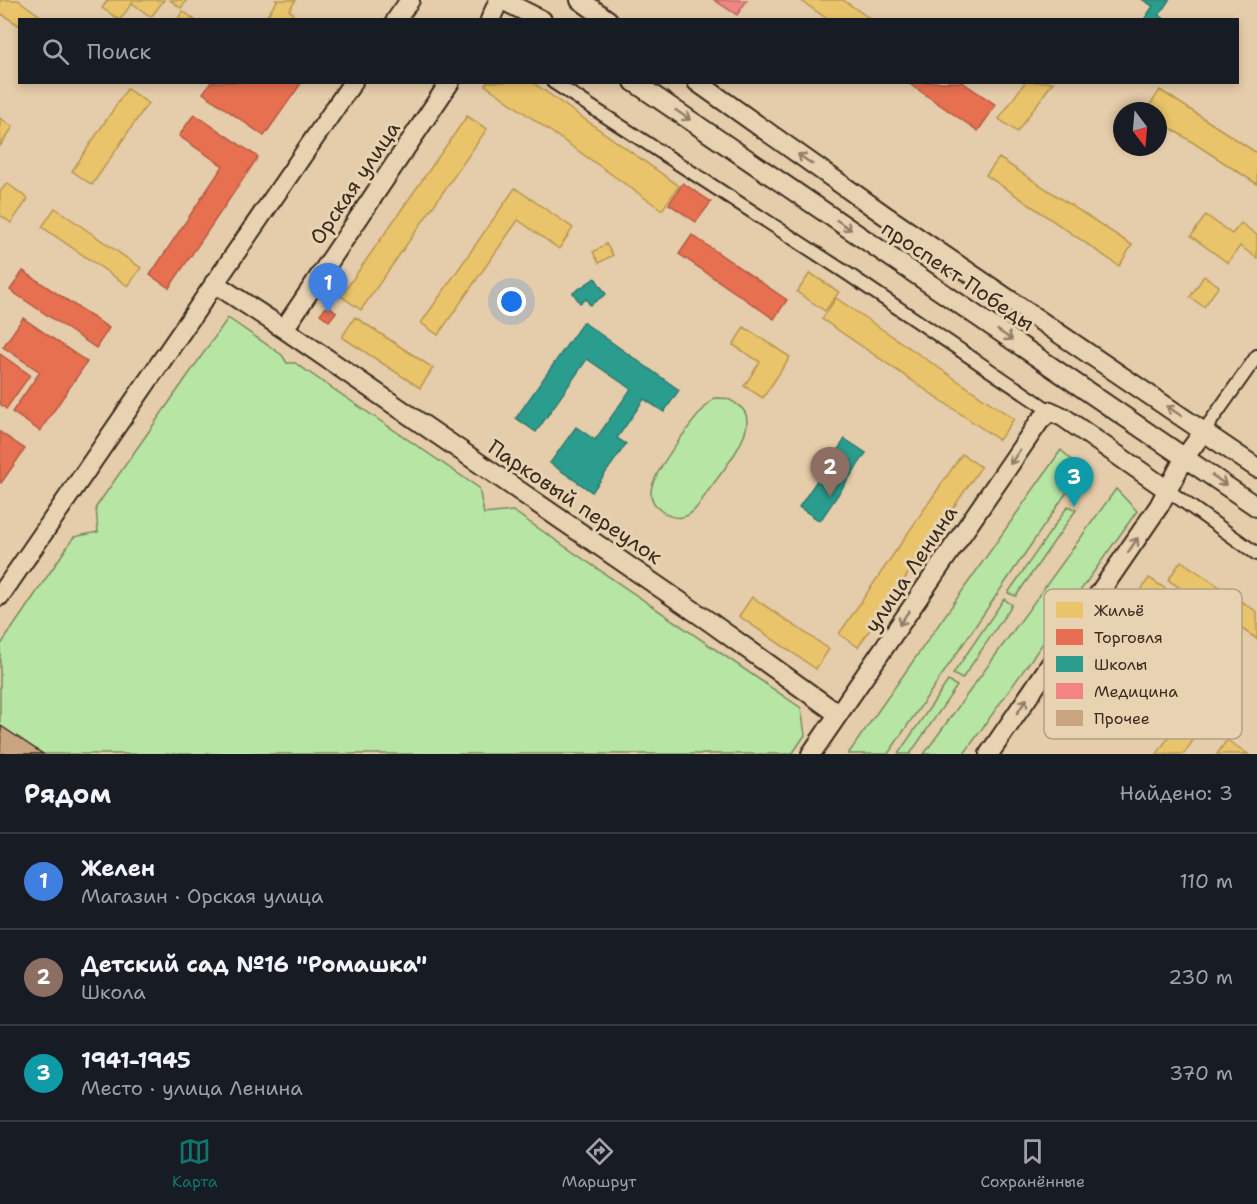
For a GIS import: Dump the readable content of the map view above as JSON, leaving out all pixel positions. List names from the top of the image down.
{
  "streets": {
    "main road": [
      "Орская улица",
      "проспект Победы",
      "Парковый переулок",
      "улица Ленина"
    ]
  },
  "crossings": [
    ["Орская улица", "Парковый переулок"],
    ["Парковый переулок", "улица Ленина"]
  ],
  "legend": [
    "Жильё",
    "Торговля",
    "Школы",
    "Медицина",
    "Прочее"
  ],
  "north": "bottom",
  "page": {
    "search": "Поиск",
    "pins": ["1", "2", "3"],
    "heading": ["Рядом", "Найдено: 3"],
    "list": [
      {
        "mark": "1",
        "name": "Желен",
        "note": "Магазин · Орская улица",
        "value": "110 m"
      },
      {
        "mark": "2",
        "name": "Детский сад №16 \"Ромашка\"",
        "note": "Школа",
        "value": "230 m"
      },
      {
        "mark": "3",
        "name": "1941-1945",
        "note": "Место · улица Ленина",
        "value": "370 m"
      }
    ],
    "nav": ["Карта", "Маршрут", "Сохранённые"]
  }
}
